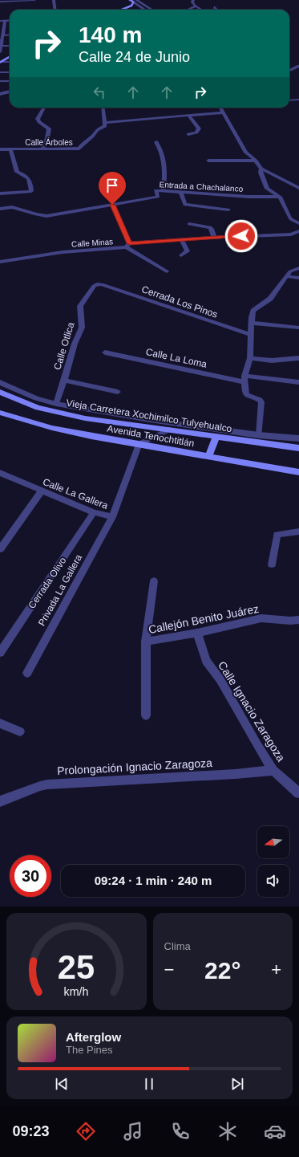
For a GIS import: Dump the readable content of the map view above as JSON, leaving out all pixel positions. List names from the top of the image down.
{
  "streets": {
    "main road": ["Vieja Carretera Xochimilco Tulyehualco", "Avenida Tenochtitlán"],
    "street": [
      "Calle Árboles",
      "Entrada a Chachalanco",
      "Calle Minas",
      "Cerrada Los Pinos",
      "Calle Otlica",
      "Calle La Loma",
      "Calle La Gallera",
      "Cerrada Olivo",
      "Privada La Gallera",
      "Callejón Benito Juárez",
      "Calle Ignacio Zaragoza",
      "Prolongación Ignacio Zaragoza"
    ]
  },
  "crossings": [
    ["Cerrada Los Pinos", "Calle Otlica"],
    ["Avenida Tenochtitlán", "Calle La Gallera"],
    ["Calle La Gallera", "Cerrada Olivo"],
    ["Calle La Gallera", "Privada La Gallera"],
    ["Callejón Benito Juárez", "Calle Ignacio Zaragoza"],
    ["Calle Ignacio Zaragoza", "Prolongación Ignacio Zaragoza"]
  ],
  "north": "left",
  "page": {
    "turn": ["140 m", "Calle 24 de Junio"],
    "limit": "30",
    "trip": "09:24 · 1 min · 240 m",
    "tile": "Clima",
    "heat": ["−", "22°", "+"],
    "song": ["Afterglow", "The Pines"],
    "tabs": "09:23",
    "gauge": ["25", "km/h"]
  }
}
